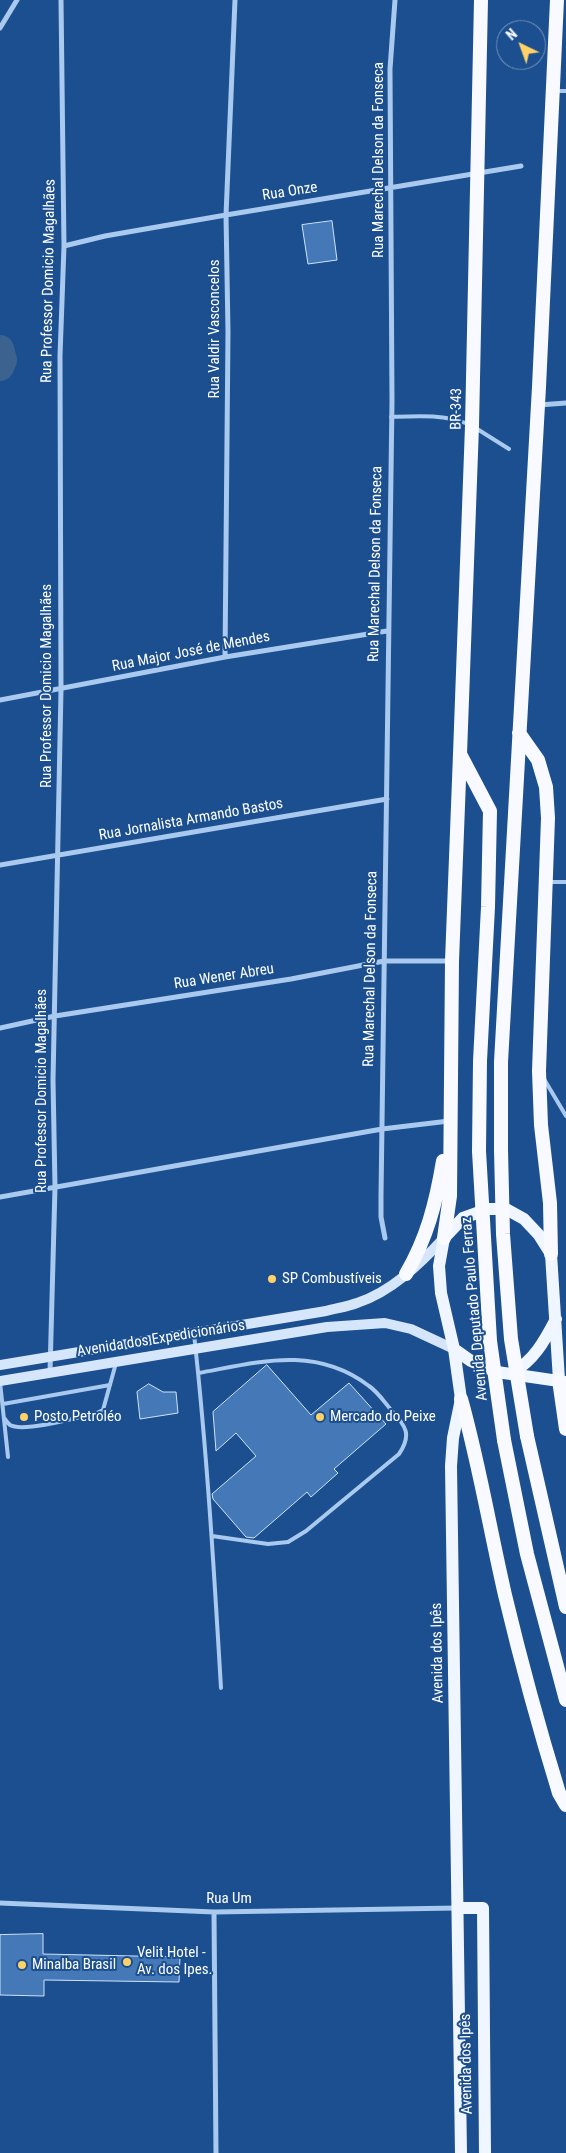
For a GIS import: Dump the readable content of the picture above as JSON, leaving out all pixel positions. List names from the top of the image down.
{
  "streets": {
    "highway": ["BR-343", "Avenida Deputado Paulo Ferraz"],
    "main road": ["Avenida dos Expedicionários", "Avenida dos Ipês"],
    "street": [
      "Rua Marechal Delson da Fonseca",
      "Rua Onze",
      "Rua Professor Domicio Magalhães",
      "Rua Valdir Vasconcelos",
      "Rua Major José de Mendes",
      "Rua Jornalista Armando Bastos",
      "Rua Wener Abreu",
      "Rua Um"
    ]
  },
  "crossings": [
    ["Rua Marechal Delson da Fonseca", "Rua Onze"],
    ["Rua Marechal Delson da Fonseca", "Rua Major José de Mendes"],
    ["Rua Marechal Delson da Fonseca", "Rua Jornalista Armando Bastos"],
    ["Rua Marechal Delson da Fonseca", "Rua Wener Abreu"],
    ["Rua Onze", "Rua Professor Domicio Magalhães"],
    ["Rua Onze", "Rua Valdir Vasconcelos"],
    ["Rua Onze", "BR-343"],
    ["Rua Professor Domicio Magalhães", "Rua Major José de Mendes"],
    ["Rua Professor Domicio Magalhães", "Rua Jornalista Armando Bastos"],
    ["Rua Professor Domicio Magalhães", "Rua Wener Abreu"],
    ["Rua Professor Domicio Magalhães", "Avenida dos Expedicionários"],
    ["Rua Valdir Vasconcelos", "Rua Major José de Mendes"],
    ["BR-343", "Avenida Deputado Paulo Ferraz"],
    ["Avenida dos Expedicionários", "Avenida dos Ipês"],
    ["Avenida dos Ipês", "Rua Um"]
  ],
  "places": [
    "SP Combustíveis",
    "Posto Petroléo",
    "Mercado do Peixe",
    "Velit Hotel - Av. dos Ipes.",
    "Minalba Brasil"
  ],
  "north": "top left"
}
